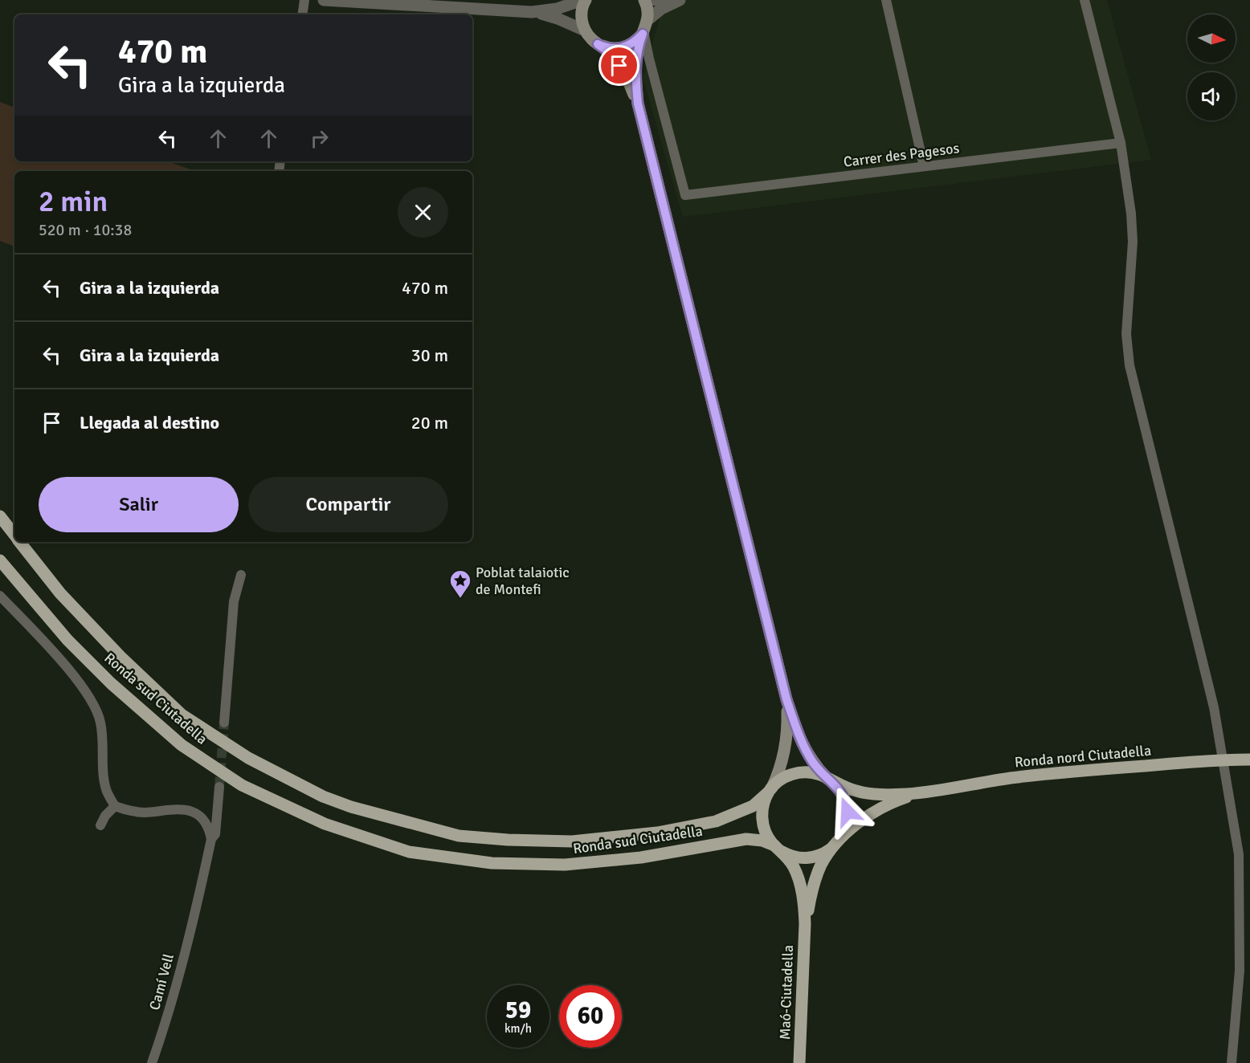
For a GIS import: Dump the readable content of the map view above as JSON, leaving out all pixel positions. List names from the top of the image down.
{
  "streets": {
    "main road": ["Ronda sud Ciutadella", "Ronda nord Ciutadella", "Maó-Ciutadella"],
    "street": ["Carrer des Pagesos", "Camí Vell"]
  },
  "places": {
    "place": ["Poblat talaiotic de Montefi"]
  },
  "north": "right",
  "page": {
    "turn": ["470 m", "Gira a la izquierda"],
    "heading": ["2 min", "520 m · 10:38"],
    "list": [
      {
        "name": "Gira a la izquierda",
        "value": "470 m"
      },
      {
        "name": "Gira a la izquierda",
        "value": "30 m"
      },
      {
        "name": "Llegada al destino",
        "value": "20 m"
      }
    ],
    "buttons": ["Salir", "Compartir"],
    "speed": "59 km/h",
    "limit": "60"
  }
}
